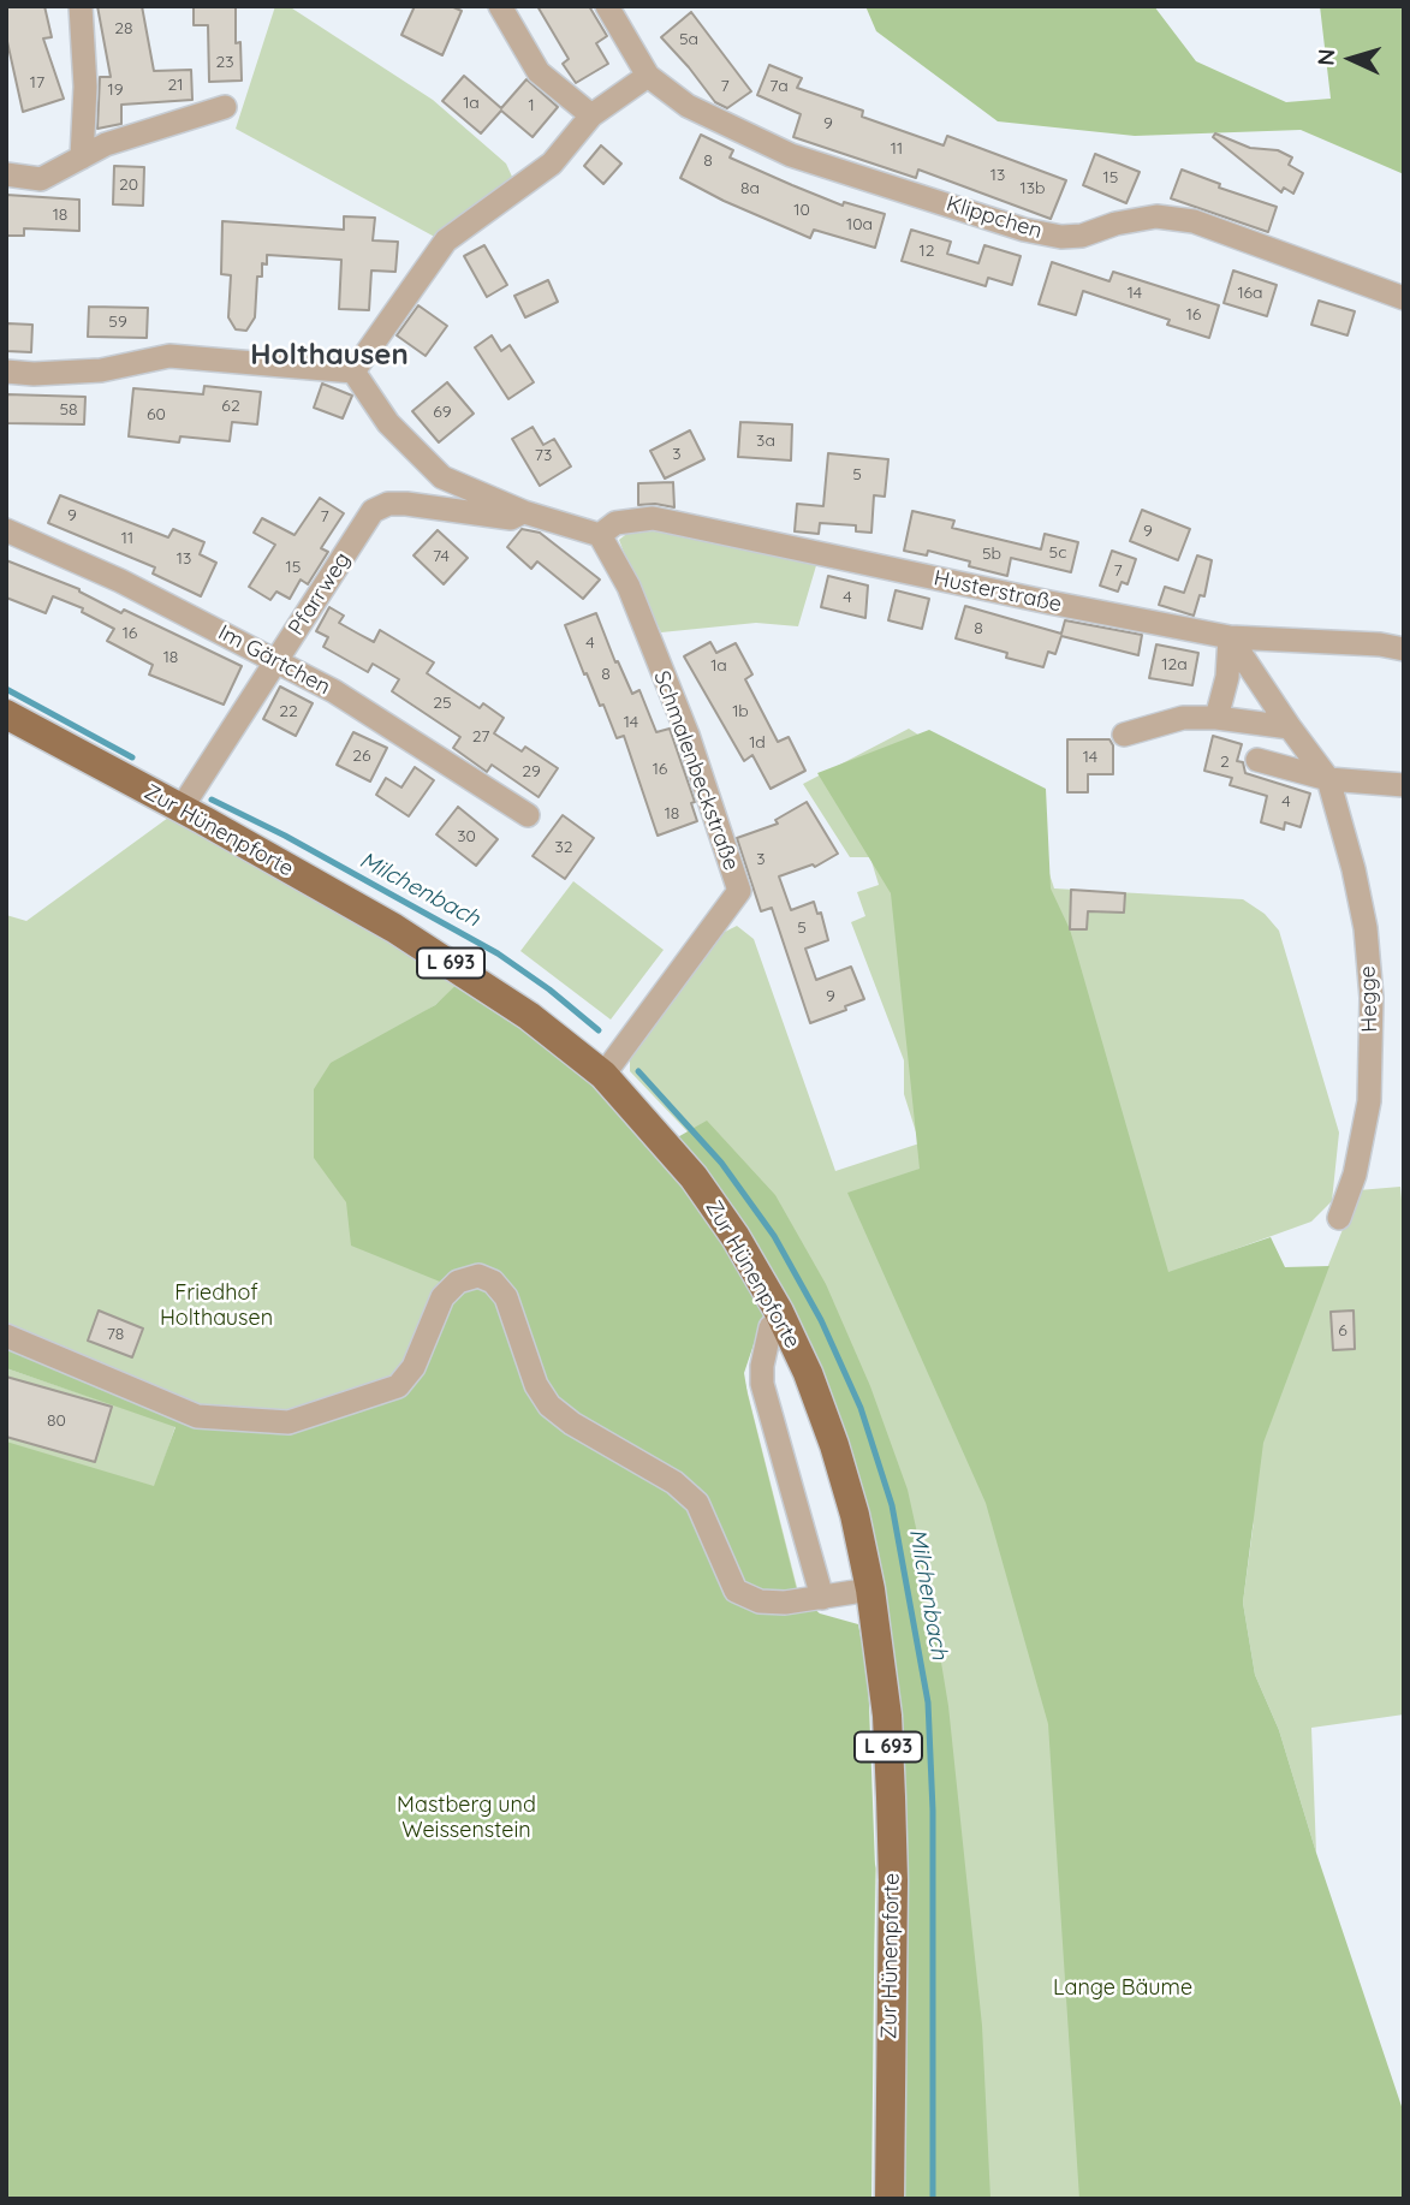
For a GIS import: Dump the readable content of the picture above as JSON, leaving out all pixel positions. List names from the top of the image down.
{
  "streets": {
    "main road": ["Zur Hünenpforte", "L 693"],
    "street": [
      "Klippchen",
      "Husterstraße",
      "Pfarrweg",
      "Im Gärtchen",
      "Schmalenbeckstraße",
      "Hegge"
    ]
  },
  "crossings": [
    ["Husterstraße", "Schmalenbeckstraße"],
    ["Husterstraße", "Hegge"],
    ["Pfarrweg", "Im Gärtchen"],
    ["Pfarrweg", "Zur Hünenpforte"],
    ["Schmalenbeckstraße", "Zur Hünenpforte"]
  ],
  "districts": ["Holthausen"],
  "water": ["Milchenbach"],
  "parks": ["Friedhof Holthausen", "Mastberg und Weissenstein", "Lange Bäume"],
  "house_numbers": [
    "28",
    "5a",
    "23",
    "17",
    "21",
    "7",
    "7a",
    "19",
    "1a",
    "1",
    "9",
    "11",
    "8",
    "13",
    "15",
    "20",
    "8a",
    "13b",
    "10",
    "18",
    "10a",
    "12",
    "14",
    "16a",
    "16",
    "59",
    "62",
    "58",
    "69",
    "60",
    "3a",
    "3",
    "73",
    "5",
    "9",
    "7",
    "9",
    "11",
    "5c",
    "5b",
    "74",
    "13",
    "15",
    "7",
    "4",
    "8",
    "16",
    "4",
    "18",
    "12a",
    "1a",
    "8",
    "25",
    "22",
    "1b",
    "14",
    "27",
    "1d",
    "26",
    "14",
    "2",
    "16",
    "29",
    "4",
    "18",
    "30",
    "32",
    "3",
    "5",
    "9",
    "6",
    "78",
    "80"
  ],
  "north": "left"
}
